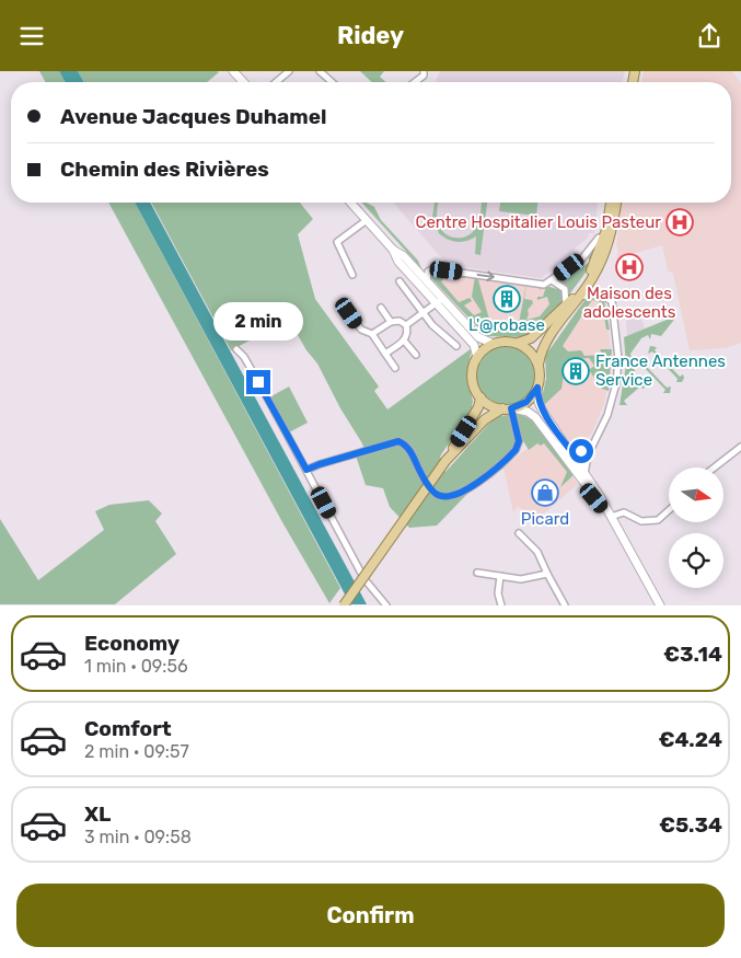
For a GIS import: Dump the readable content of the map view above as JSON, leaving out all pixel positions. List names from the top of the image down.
{
  "places": {
    "hospital": ["Centre Hospitalier Louis Pasteur", "Maison des adolescents"],
    "building": ["L'@robase", "France Antennes Service"],
    "shop": ["Picard"]
  },
  "north": "right",
  "page": {
    "header": "Ridey",
    "banner": ["Avenue Jacques Duhamel", "Chemin des Rivières"],
    "bubble": "2 min",
    "list": [
      {
        "name": "Economy",
        "note": "1 min · 09:56",
        "value": "€3.14"
      },
      {
        "name": "Comfort",
        "note": "2 min · 09:57",
        "value": "€4.24"
      },
      {
        "name": "XL",
        "note": "3 min · 09:58",
        "value": "€5.34"
      }
    ],
    "buttons": "Confirm"
  }
}
